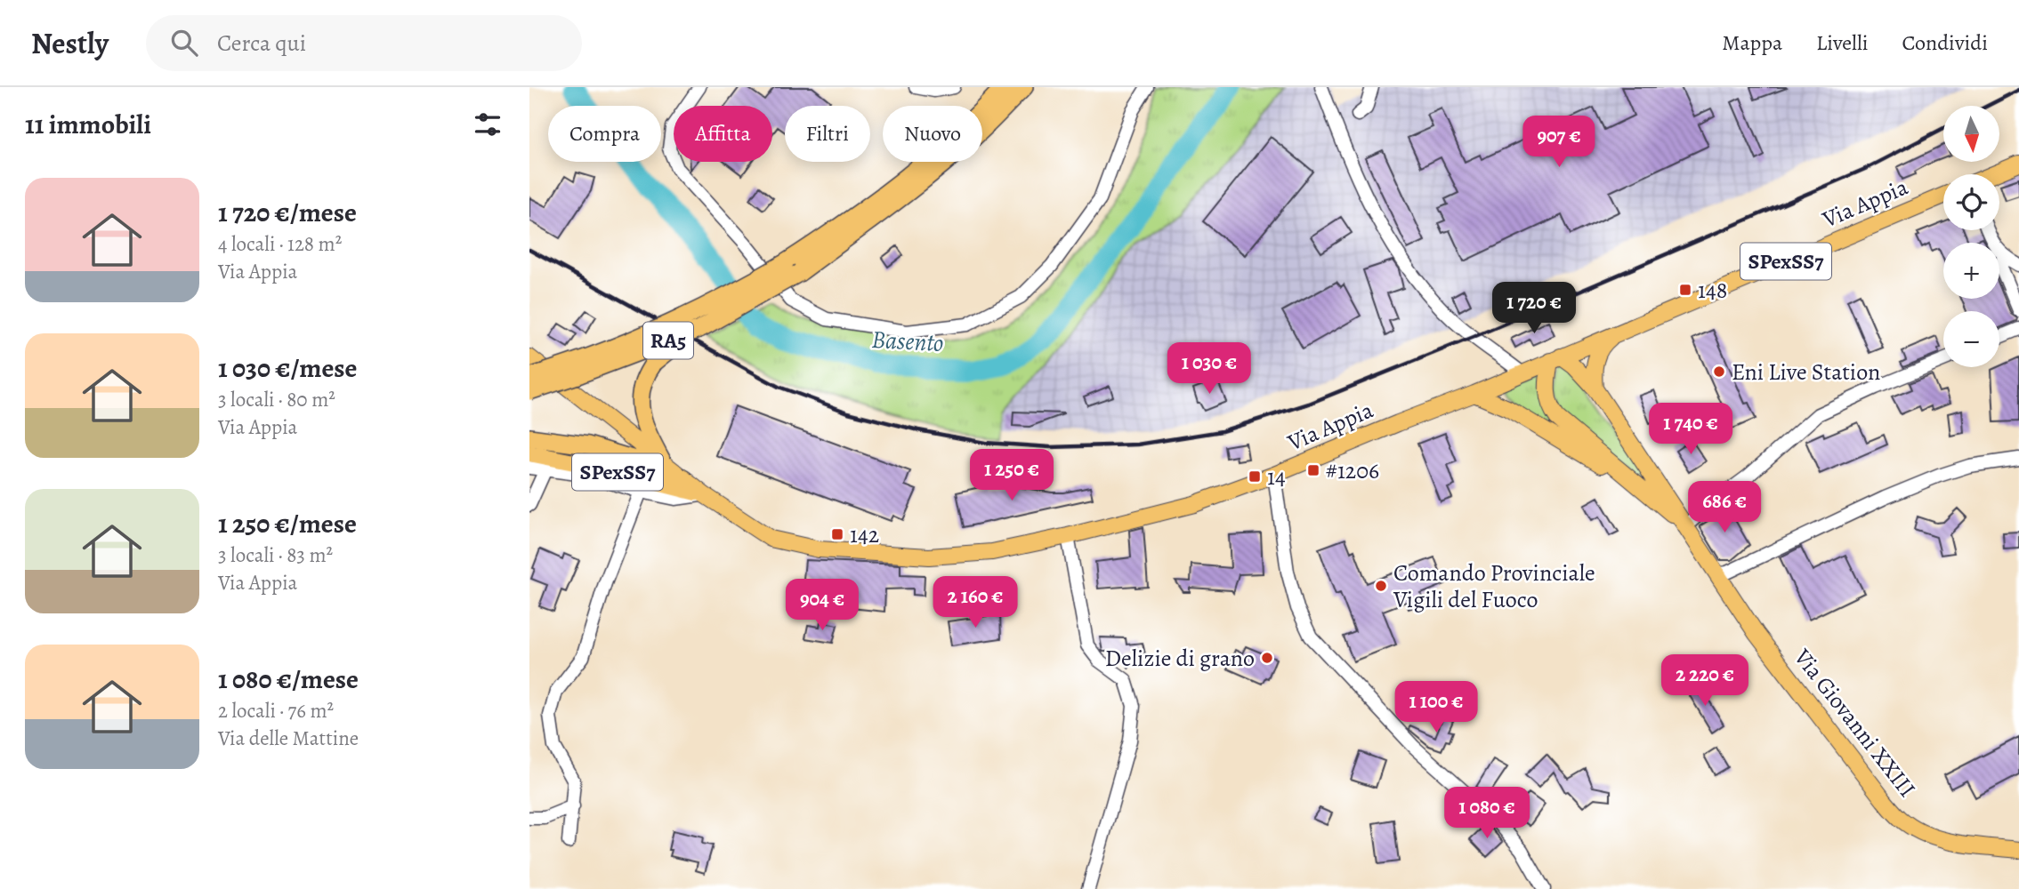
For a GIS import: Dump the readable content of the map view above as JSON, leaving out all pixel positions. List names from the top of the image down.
{
  "streets": {
    "highway": ["RA5"],
    "main road": ["Via Appia", "SPexSS7", "Via Giovanni XXIII"]
  },
  "crossings": [
    ["Via Appia", "SPexSS7"]
  ],
  "water": ["Basento"],
  "places": {
    "transit": [
      "148",
      "#1206",
      "14",
      "142"
    ],
    "other": ["Eni Live Station", "Comando Provinciale Vigili del Fuoco", "Delizie di grano"]
  },
  "north": "bottom",
  "page": {
    "header": "Nestly",
    "search": "Cerca qui",
    "nav": ["Mappa", "Livelli", "Condividi"],
    "heading": "11 immobili",
    "map_buttons": ["+", "−"],
    "chip": [
      "Compra",
      "Affitta",
      "Filtri",
      "Nuovo"
    ],
    "price": [
      "907 €",
      "1 720 €",
      "1 030 €",
      "1 740 €",
      "1 250 €",
      "686 €",
      "2 160 €",
      "904 €",
      "2 220 €",
      "1 100 €",
      "1 080 €"
    ],
    "list": [
      {
        "name": "1 720 €/mese",
        "note": "4 locali · 128 m² · Via Appia"
      },
      {
        "name": "1 030 €/mese",
        "note": "3 locali · 80 m² · Via Appia"
      },
      {
        "name": "1 250 €/mese",
        "note": "3 locali · 83 m² · Via Appia"
      },
      {
        "name": "1 080 €/mese",
        "note": "2 locali · 76 m² · Via delle Mattine"
      }
    ]
  }
}
